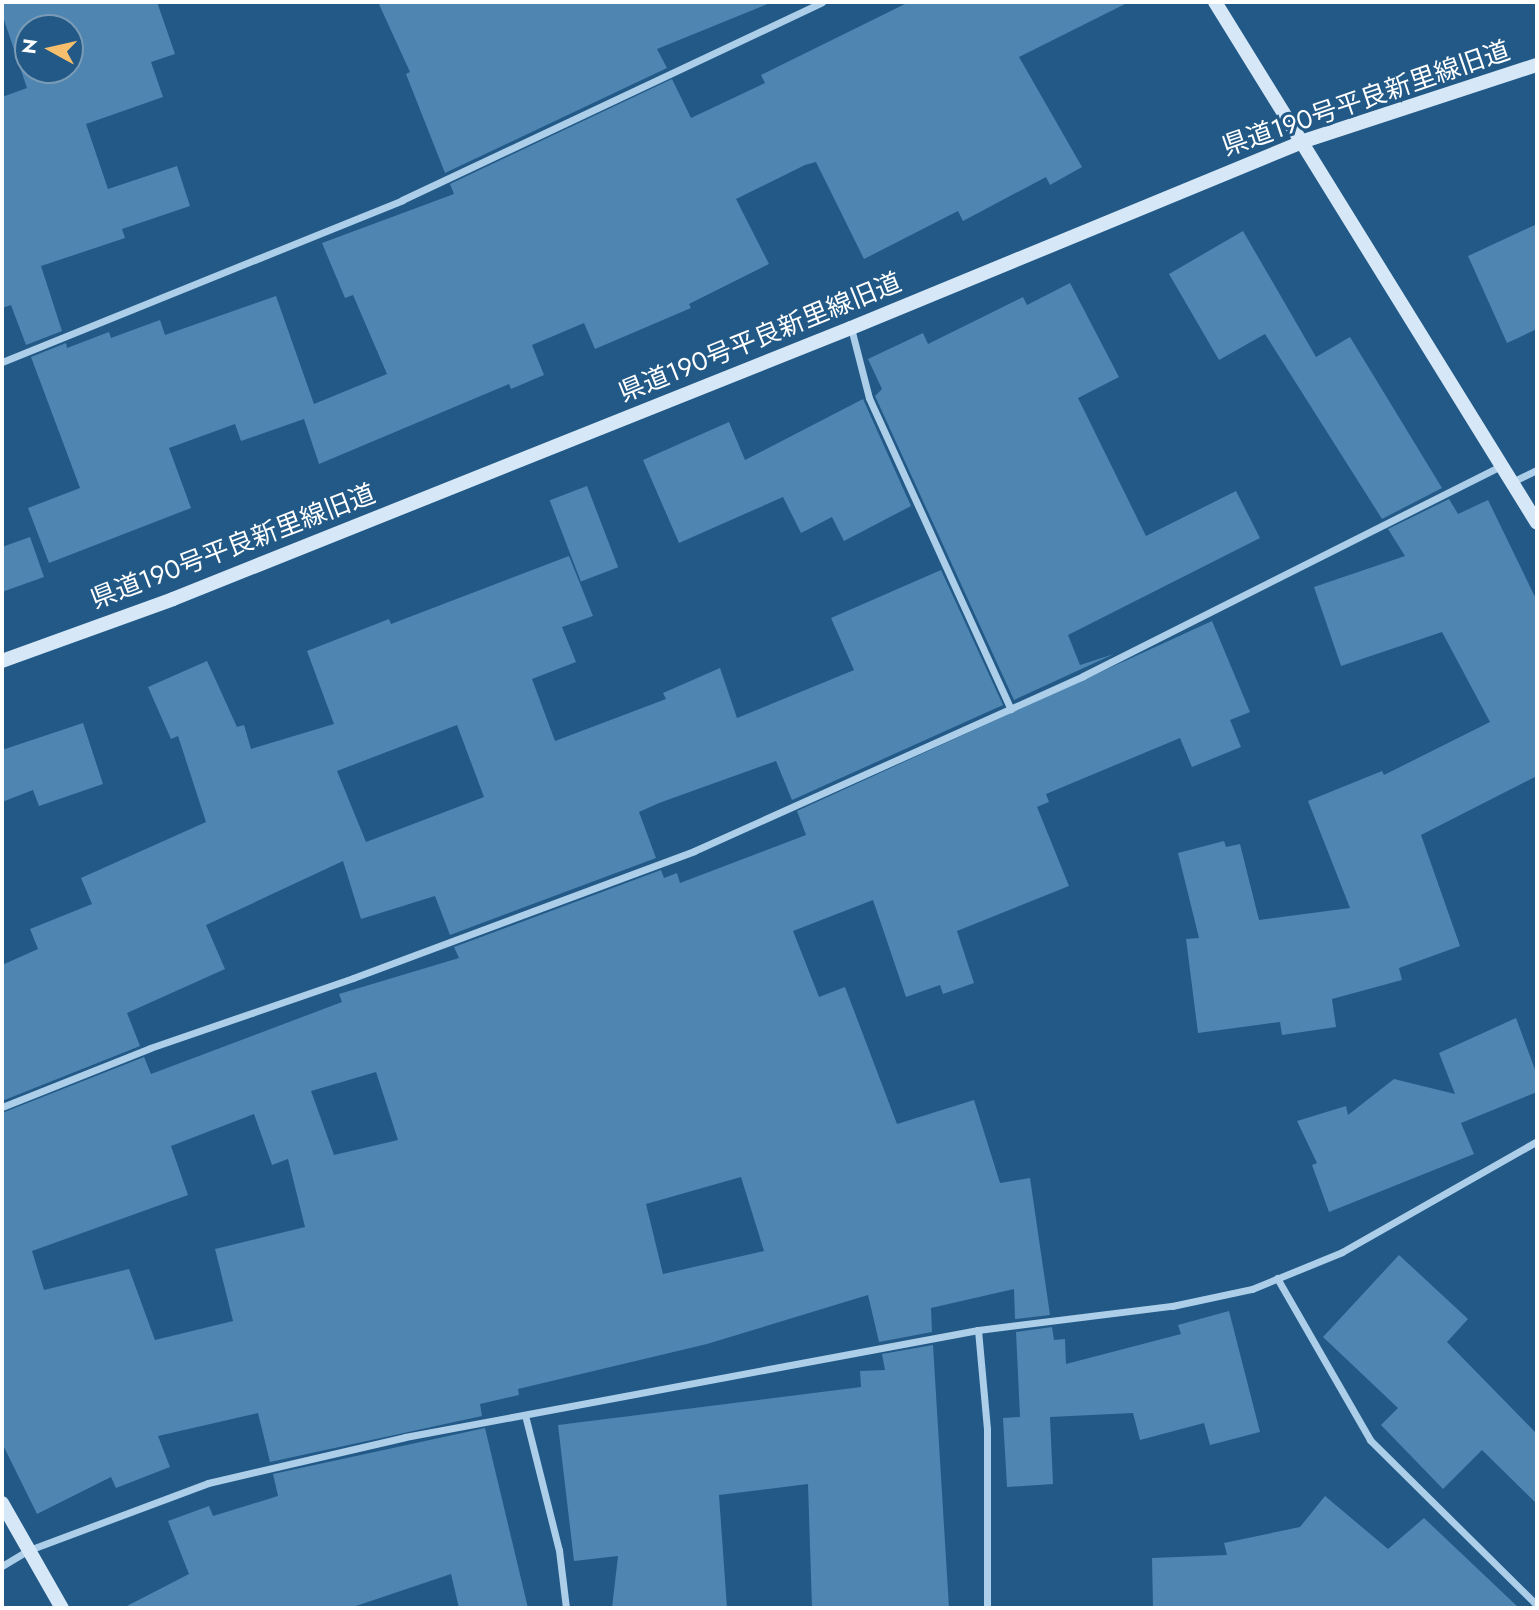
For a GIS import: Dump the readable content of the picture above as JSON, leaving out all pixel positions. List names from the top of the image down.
{
  "streets": {
    "street": ["県道190号平良新里線旧道"]
  },
  "north": "left"
}
